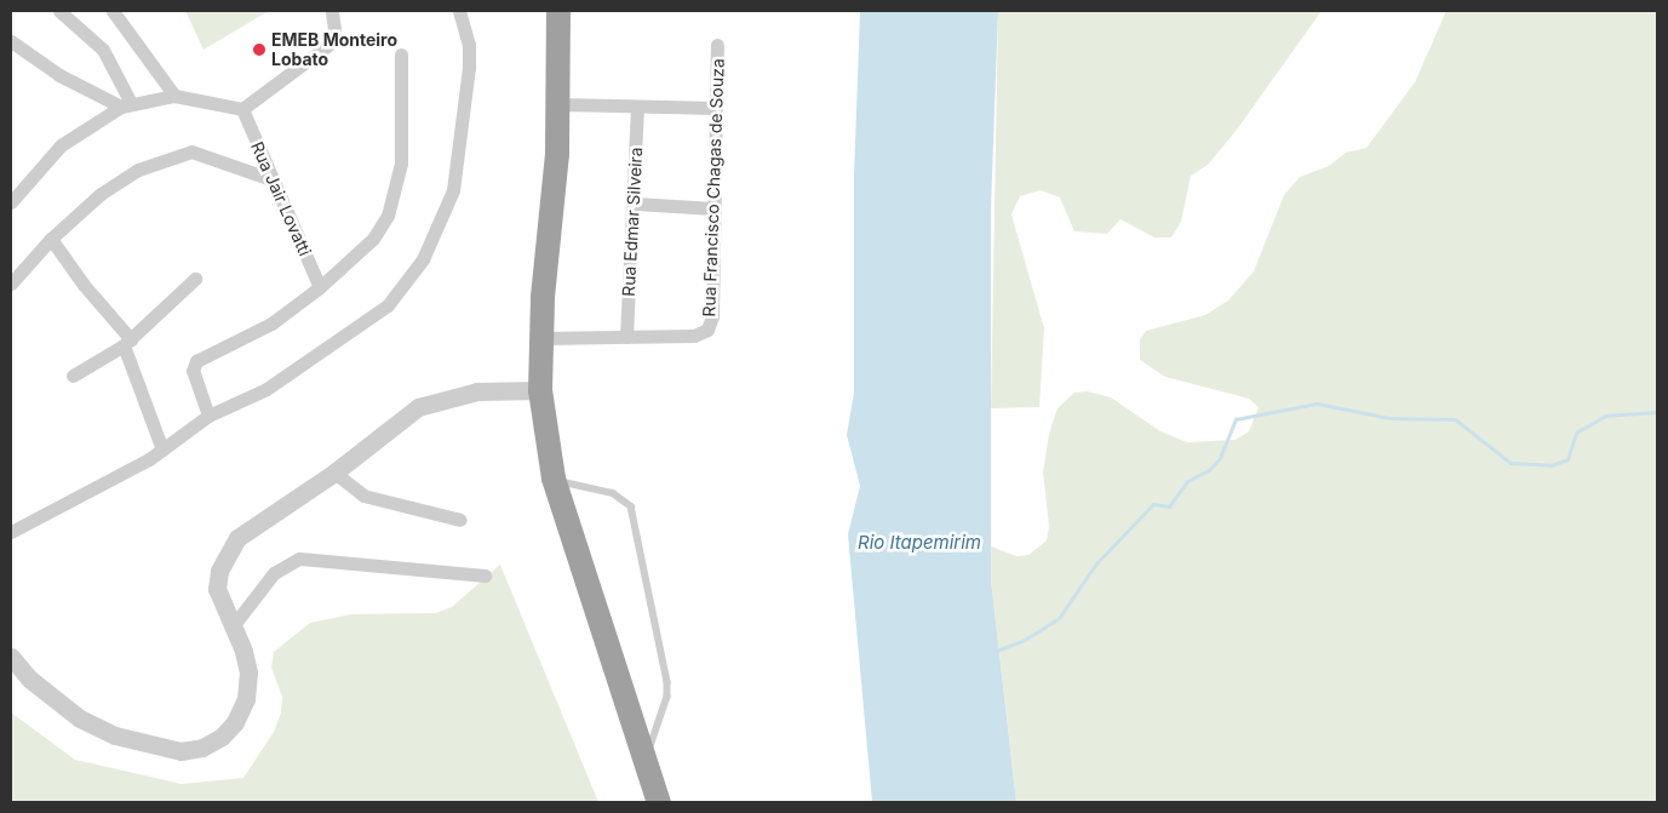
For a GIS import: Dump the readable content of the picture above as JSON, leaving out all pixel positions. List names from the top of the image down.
{
  "streets": {
    "street": ["Rua Francisco Chagas de Souza", "Rua Jair Lovatti", "Rua Edmar Silveira"]
  },
  "crossings": [
    ["Rua Francisco Chagas de Souza", "Rua Edmar Silveira"]
  ],
  "water": ["Rio Itapemirim"],
  "places": ["EMEB Monteiro Lobato"]
}
